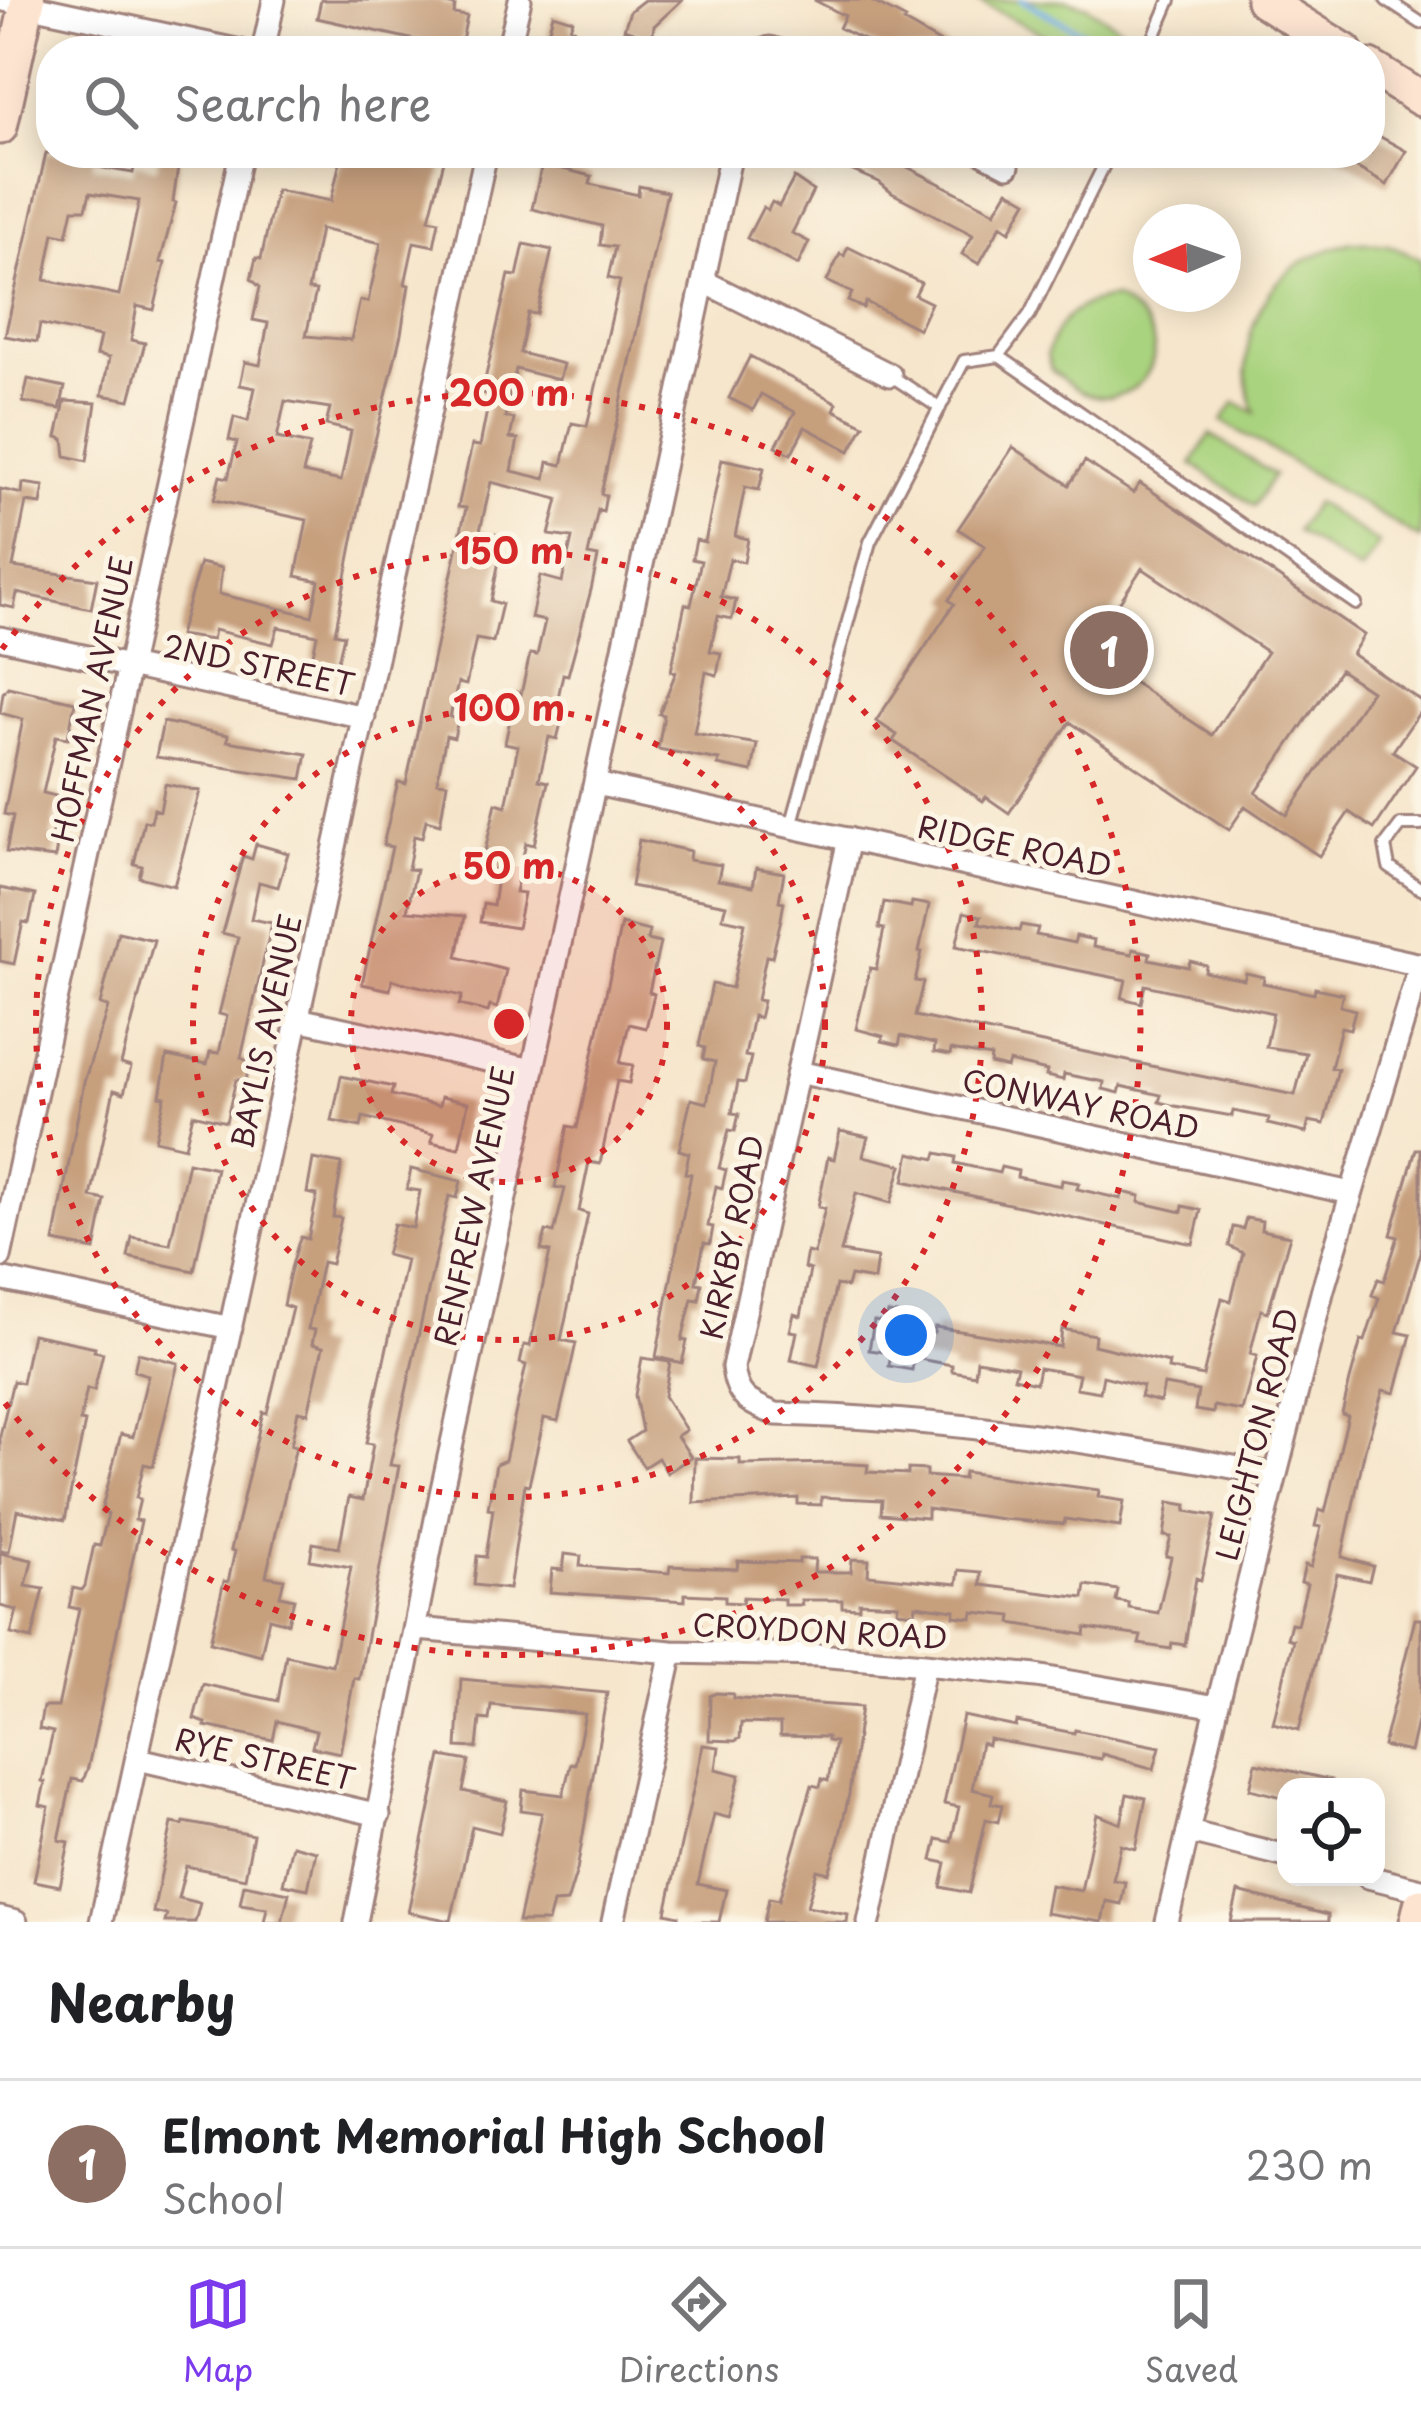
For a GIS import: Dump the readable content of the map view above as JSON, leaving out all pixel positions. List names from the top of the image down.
{
  "streets": {
    "street": [
      "2ND STREET",
      "HOFFMAN AVENUE",
      "RIDGE ROAD",
      "BAYLIS AVENUE",
      "CONWAY ROAD",
      "RENFREW AVENUE",
      "KIRKBY ROAD",
      "LEIGHTON ROAD",
      "CROYDON ROAD",
      "RYE STREET"
    ]
  },
  "crossings": [
    ["2ND STREET", "HOFFMAN AVENUE"],
    ["2ND STREET", "BAYLIS AVENUE"],
    ["RIDGE ROAD", "RENFREW AVENUE"],
    ["RIDGE ROAD", "KIRKBY ROAD"],
    ["RIDGE ROAD", "LEIGHTON ROAD"],
    ["BAYLIS AVENUE", "RYE STREET"],
    ["CONWAY ROAD", "KIRKBY ROAD"],
    ["CONWAY ROAD", "LEIGHTON ROAD"],
    ["RENFREW AVENUE", "CROYDON ROAD"],
    ["RENFREW AVENUE", "RYE STREET"],
    ["KIRKBY ROAD", "LEIGHTON ROAD"],
    ["LEIGHTON ROAD", "CROYDON ROAD"]
  ],
  "north": "left",
  "page": {
    "search": "Search here",
    "pins": "1",
    "heading": "Nearby",
    "list": [
      {
        "mark": "1",
        "name": "Elmont Memorial High School",
        "note": "School",
        "value": "230 m"
      }
    ],
    "nav": ["Map", "Directions", "Saved"]
  },
  "rings": [
    "200 m",
    "150 m",
    "100 m",
    "50 m"
  ]
}
